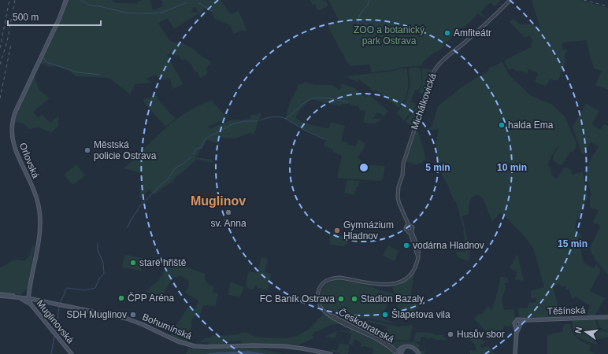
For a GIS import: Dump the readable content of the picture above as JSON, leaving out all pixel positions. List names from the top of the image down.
{
  "streets": {
    "main road": [
      "Orlovská",
      "Těšínská",
      "Muglinovská",
      "Bohumínská"
    ],
    "street": ["Michálkovická", "Českobratrská"]
  },
  "crossings": [
    ["Orlovská", "Muglinovská"],
    ["Orlovská", "Bohumínská"],
    ["Muglinovská", "Bohumínská"]
  ],
  "districts": ["Muglinov"],
  "parks": ["ZOO a botanický park Ostrava"],
  "places": [
    "Amfiteátr",
    "halda Ema",
    "Městská policie Ostrava",
    "sv. Anna",
    "Gymnázium Hladnov",
    "vodárna Hladnov",
    "staré hřiště",
    "ČPP Aréna",
    "FC Baník Ostrava",
    "Stadion Bazaly",
    "SDH Muglinov",
    "Šlapetova vila",
    "Husův sbor"
  ],
  "scale_bar": "500 m",
  "north": "left",
  "rings": ["5 min", "10 min", "15 min"]
}
